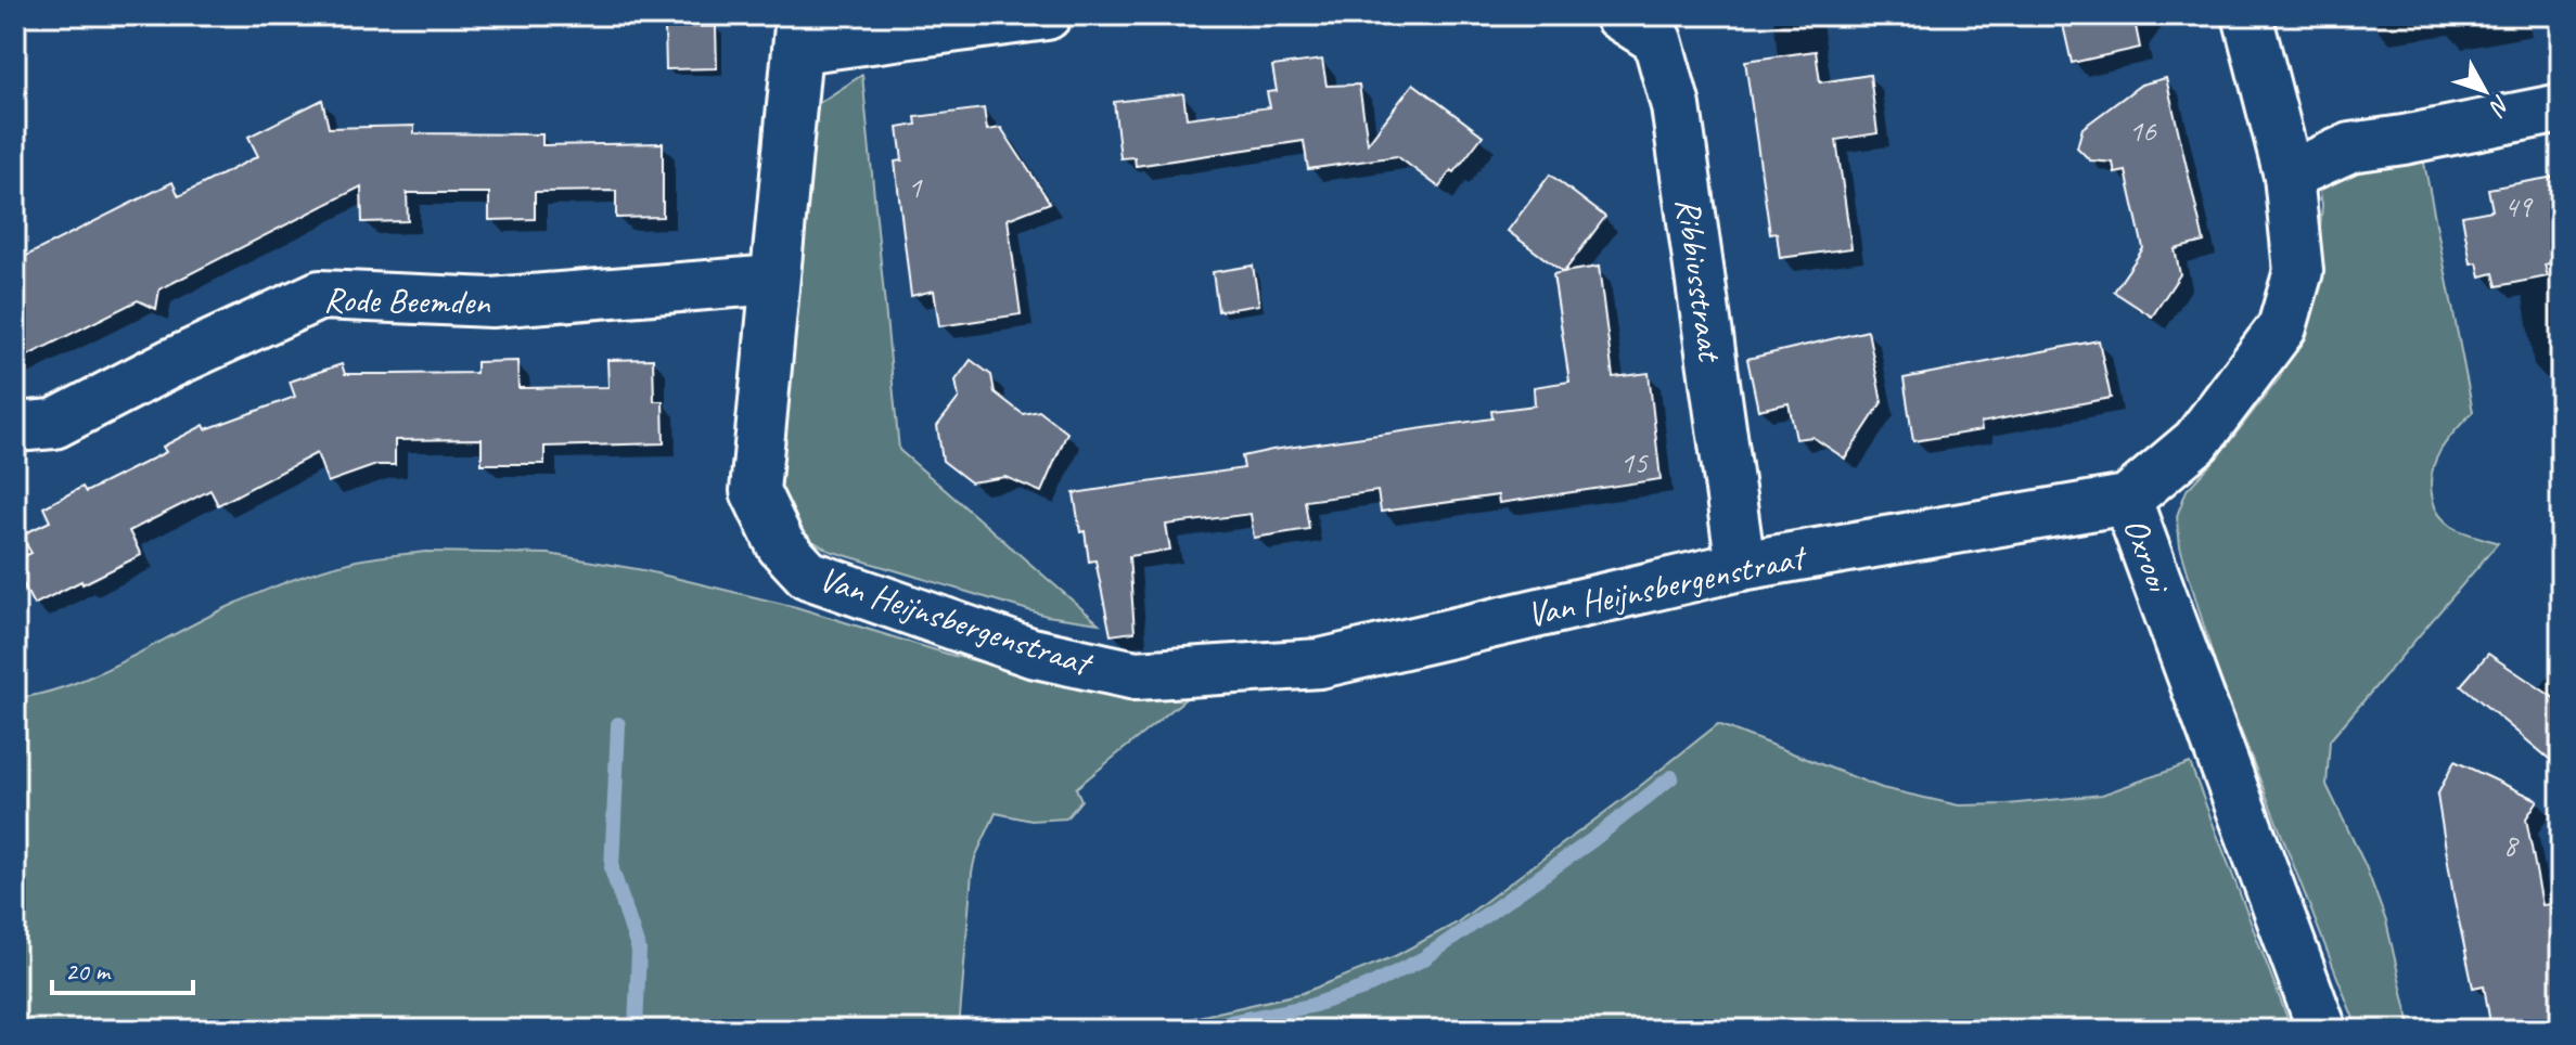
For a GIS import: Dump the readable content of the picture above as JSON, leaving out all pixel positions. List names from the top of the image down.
{
  "streets": {
    "street": [
      "Ribbiusstraat",
      "Rode Beemden",
      "Oxrooi",
      "Van Heijnsbergenstraat"
    ]
  },
  "crossings": [
    ["Ribbiusstraat", "Van Heijnsbergenstraat"],
    ["Rode Beemden", "Van Heijnsbergenstraat"],
    ["Oxrooi", "Van Heijnsbergenstraat"]
  ],
  "house_numbers": [
    "16",
    "1",
    "49",
    "15",
    "8"
  ],
  "scale_bar": "20 m",
  "north": "bottom right"
}
